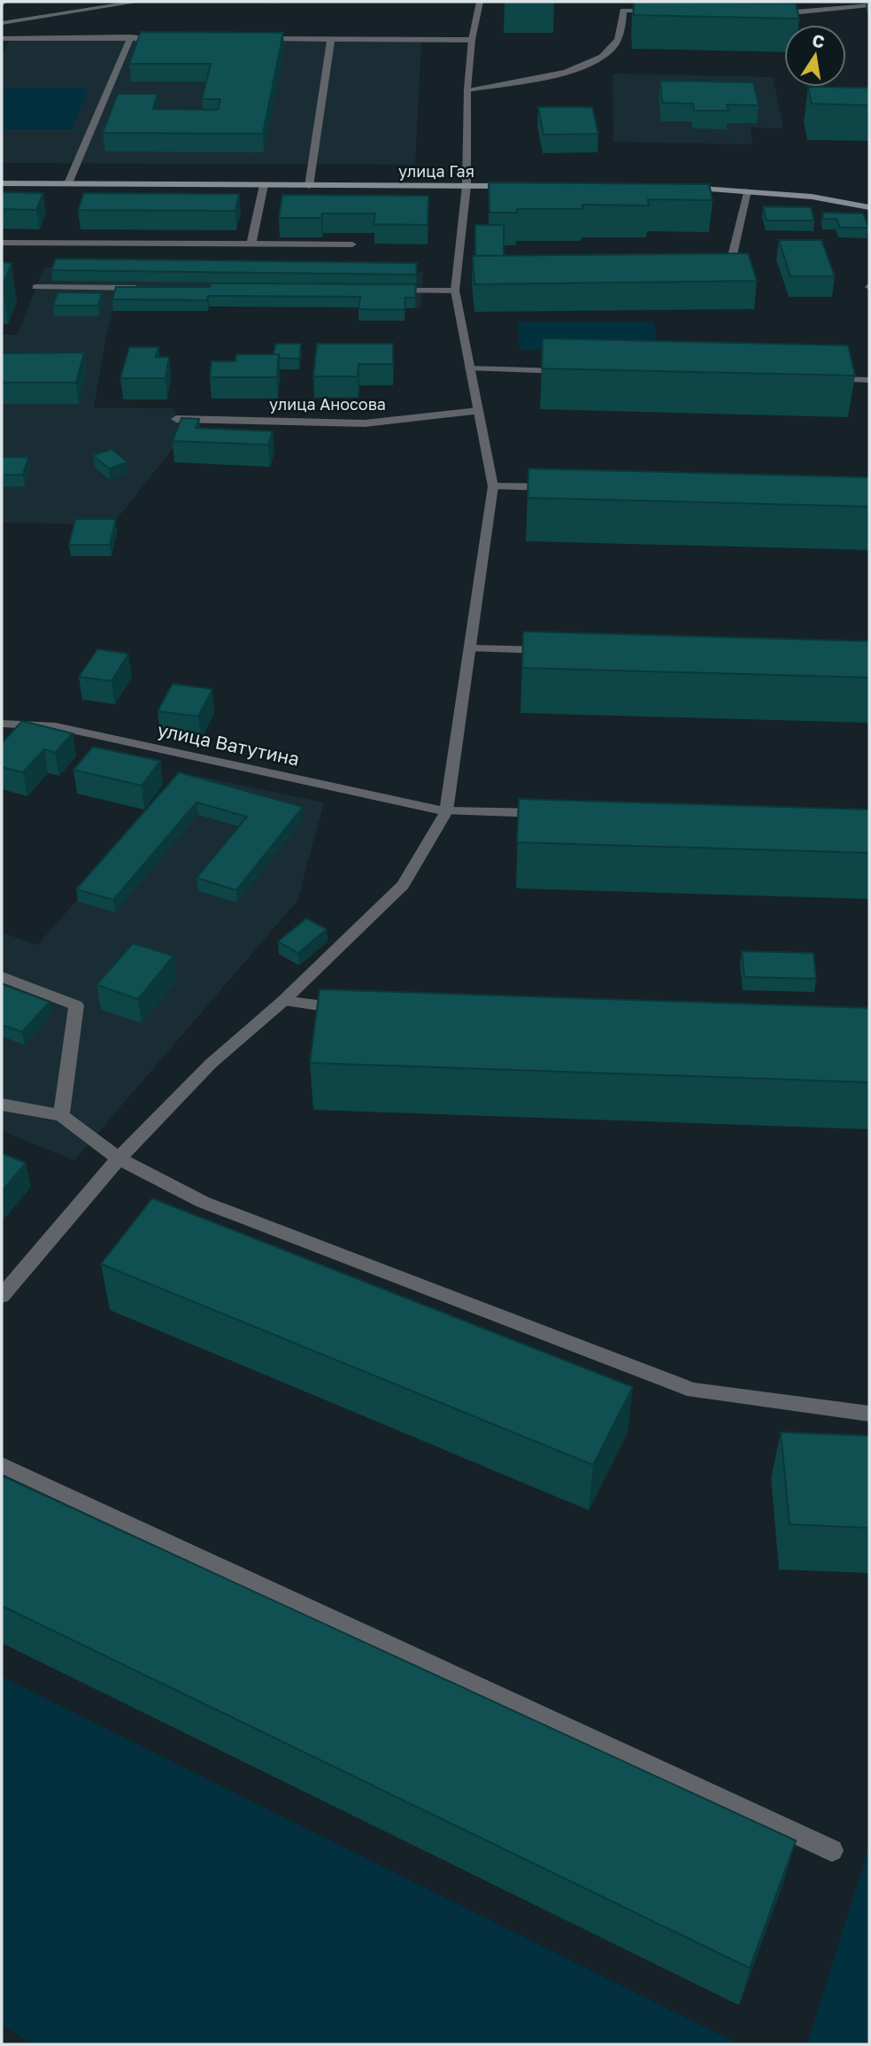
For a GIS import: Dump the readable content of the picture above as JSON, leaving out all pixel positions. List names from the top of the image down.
{
  "streets": {
    "main road": ["улица Гая"],
    "street": ["улица Аносова", "улица Ватутина"]
  },
  "north": "top"
}
